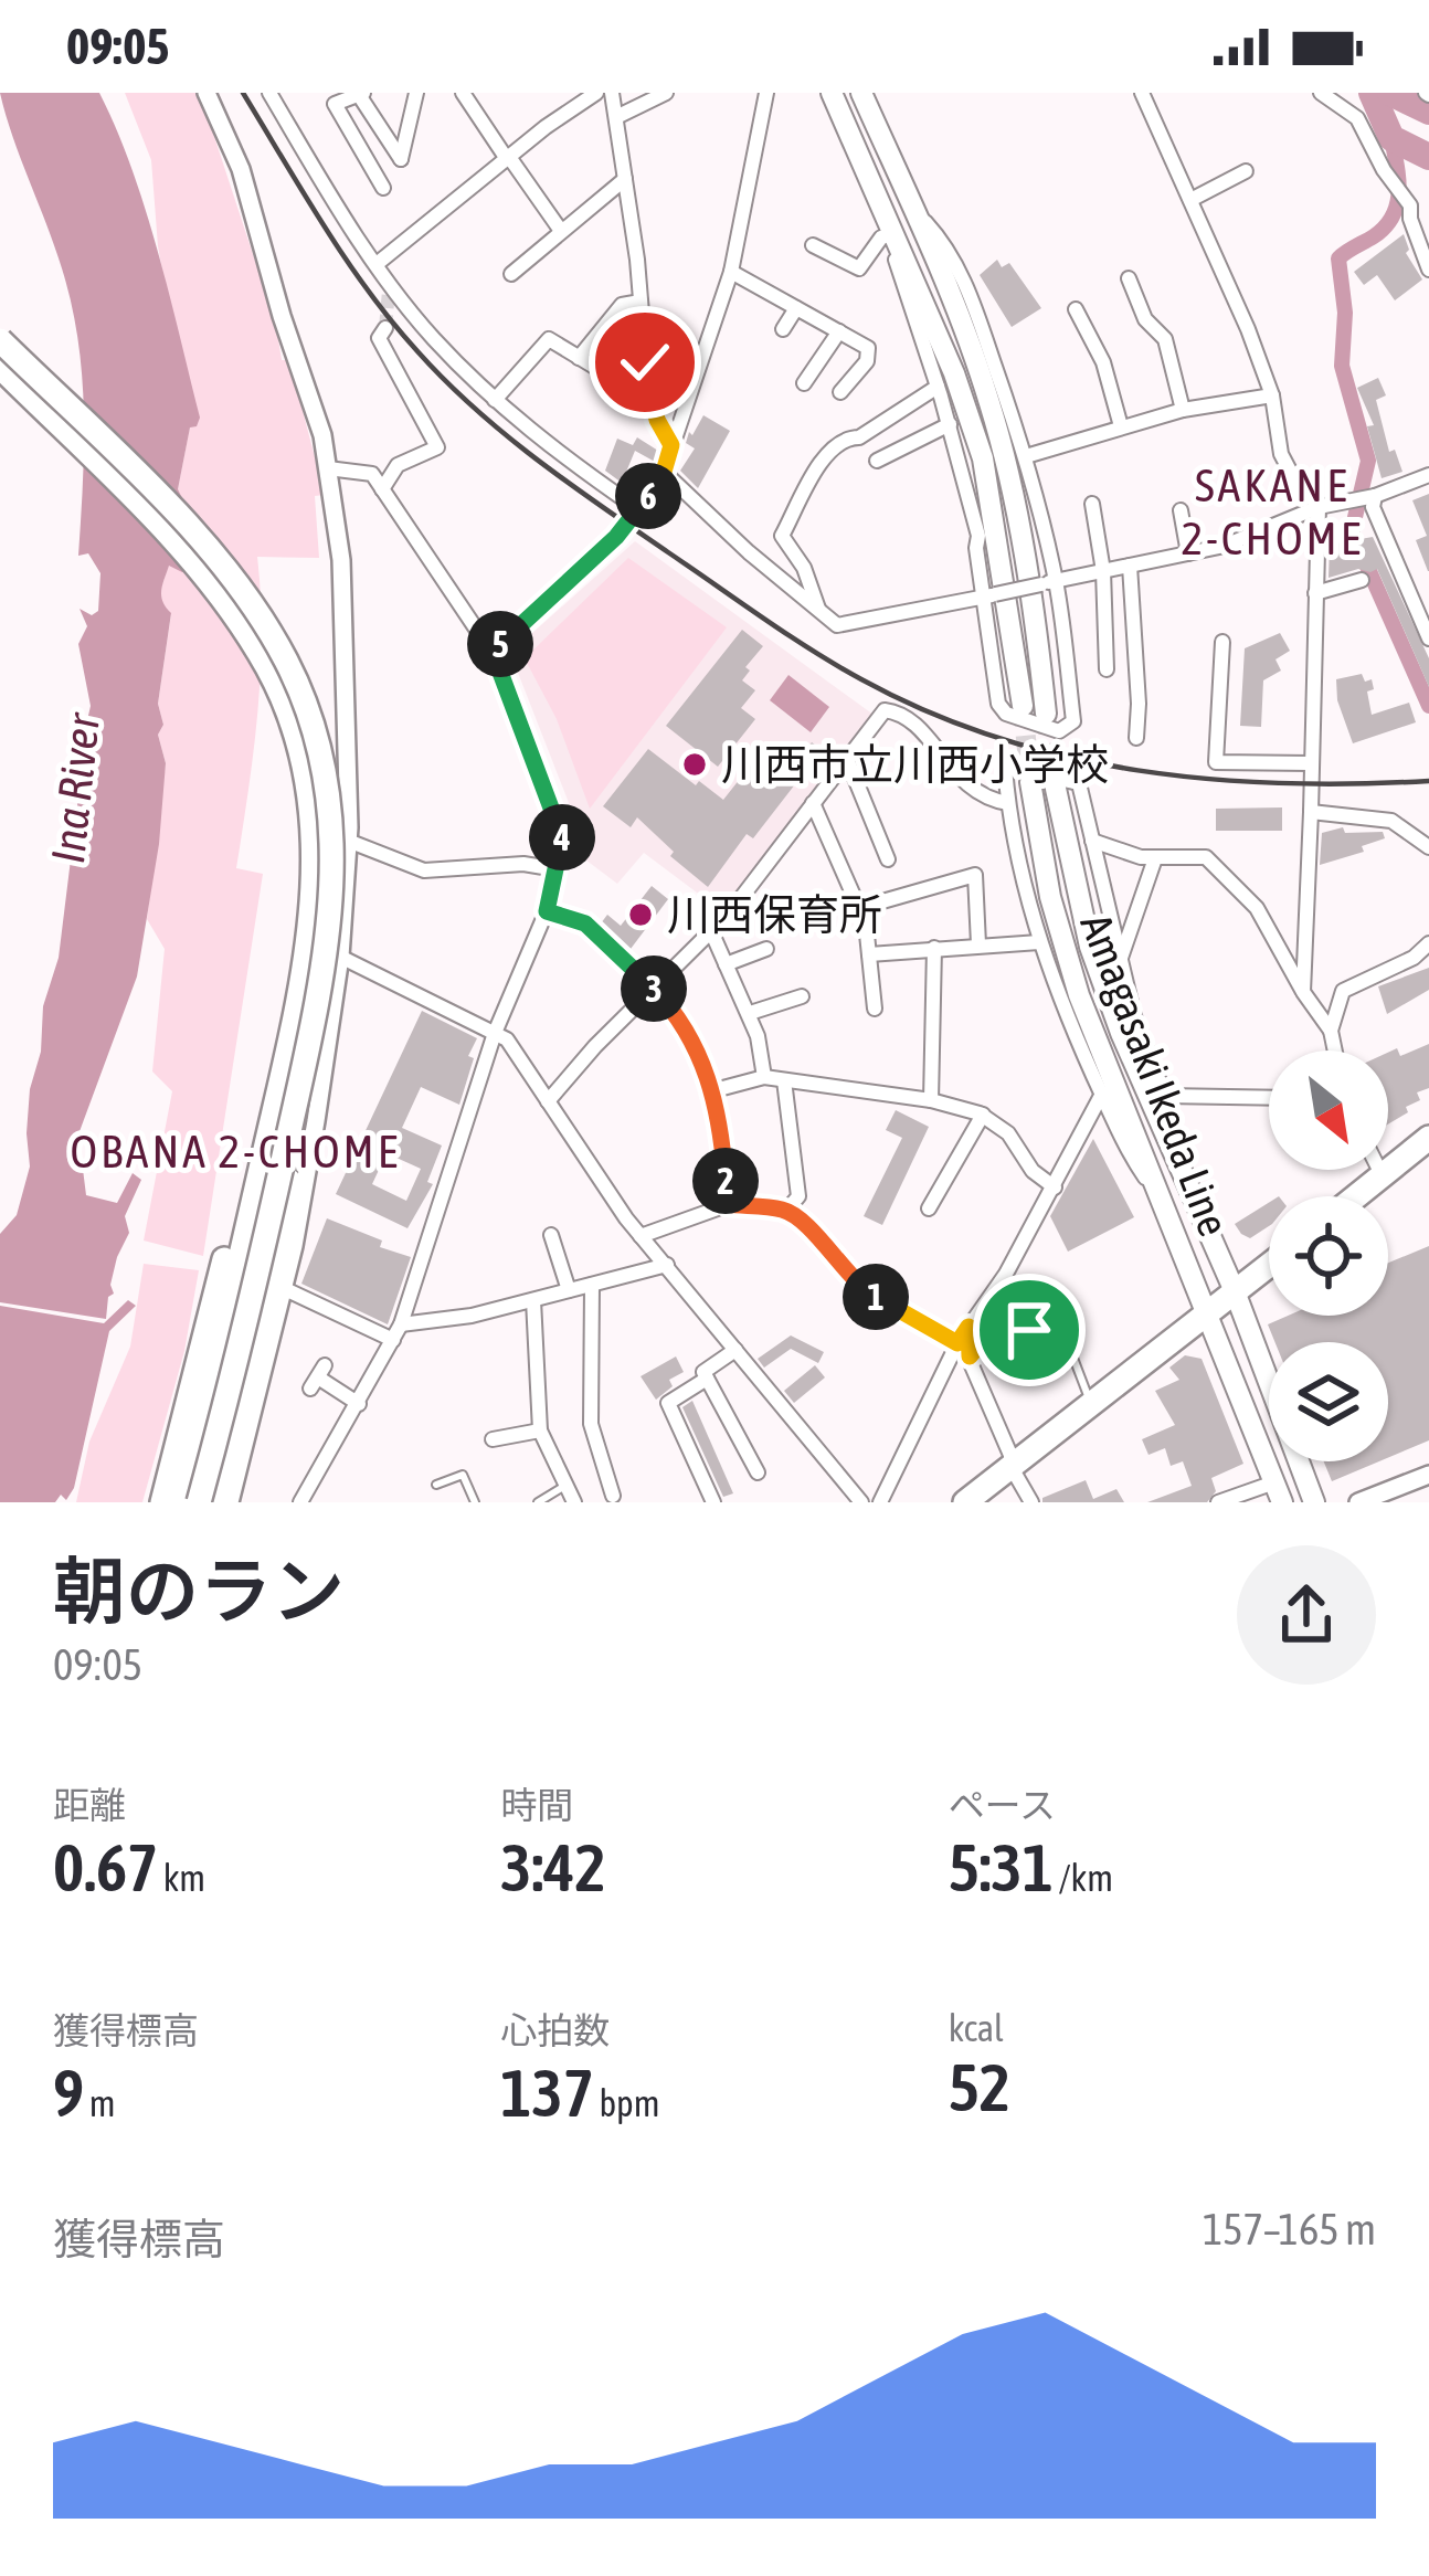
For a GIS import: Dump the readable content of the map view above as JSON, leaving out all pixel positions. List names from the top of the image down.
{
  "streets": {
    "main road": ["Amagasaki Ikeda Line"]
  },
  "districts": ["SAKANE 2-CHOME", "OBANA 2-CHOME"],
  "water": ["Ina River"],
  "places": ["川西市立川西小学校", "川西保育所"],
  "north": "bottom right",
  "page": {
    "status": "09:05",
    "pins": [
      "6",
      "5",
      "4",
      "3",
      "2",
      "1"
    ],
    "heading": ["朝のラン", "09:05"],
    "stats": [
      ["距離", "0.67 km"],
      ["時間", "3:42"],
      ["ペース", "5:31 /km"],
      ["獲得標高", "9 m"],
      ["心拍数", "137 bpm"],
      ["kcal", "52"]
    ],
    "chart": ["獲得標高", "157–165 m"]
  }
}
